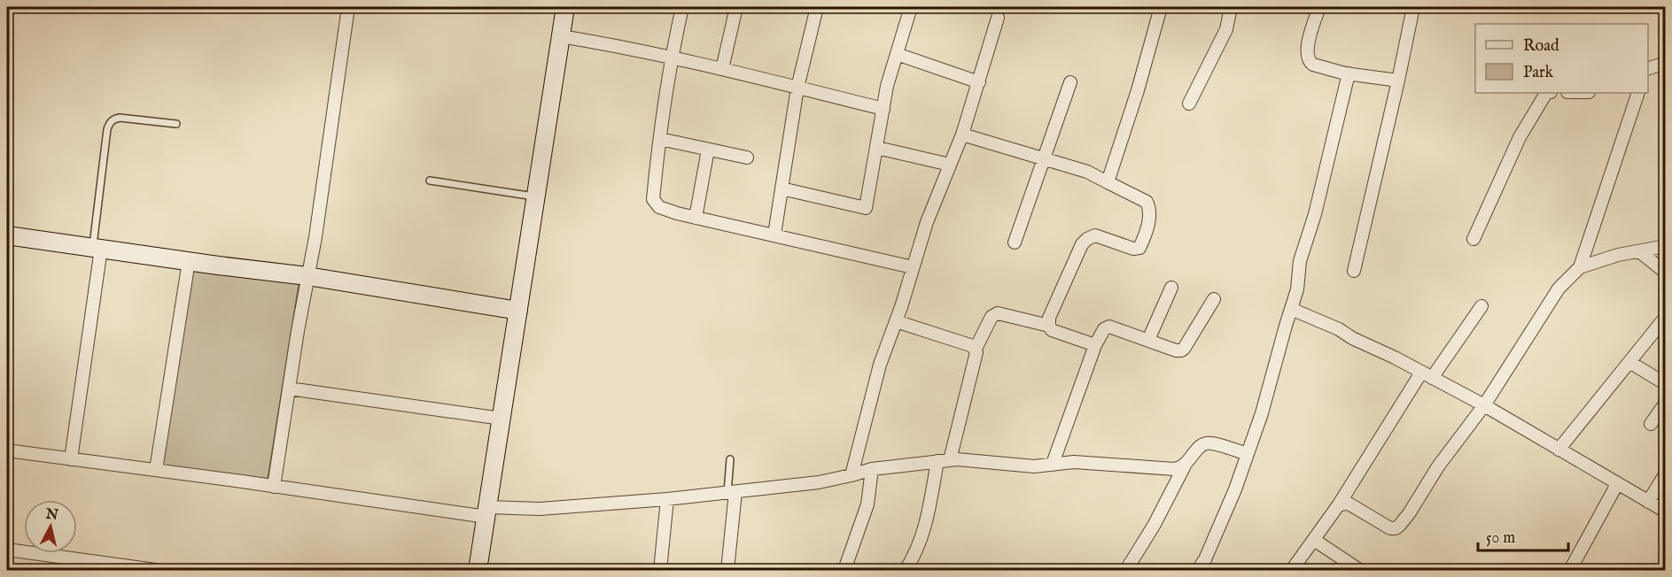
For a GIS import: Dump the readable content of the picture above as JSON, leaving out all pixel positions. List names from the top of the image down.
{
  "legend": ["Road", "Park"],
  "scale_bar": "50 m",
  "north": "top"
}
